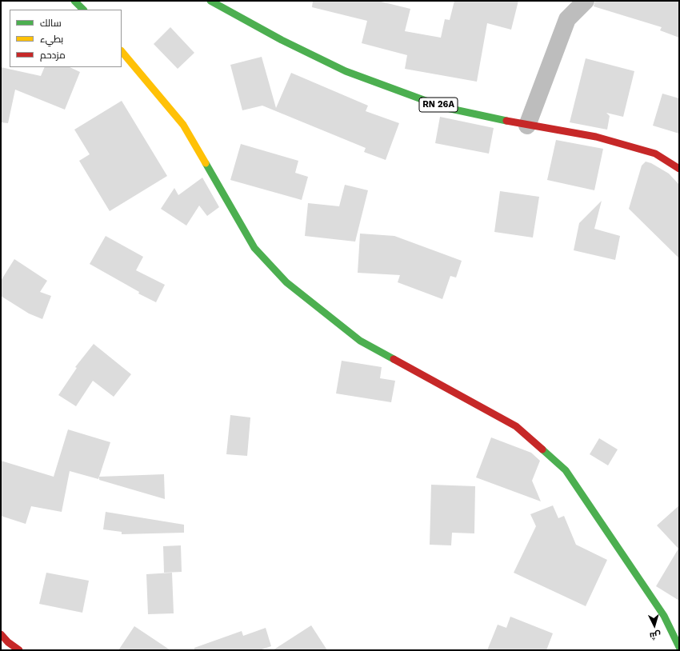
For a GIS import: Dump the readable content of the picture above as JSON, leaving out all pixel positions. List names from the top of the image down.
{
  "streets": {
    "street": ["RN 26A"]
  },
  "legend": ["سالك", "بطيء", "مزدحم"],
  "north": "bottom"
}
